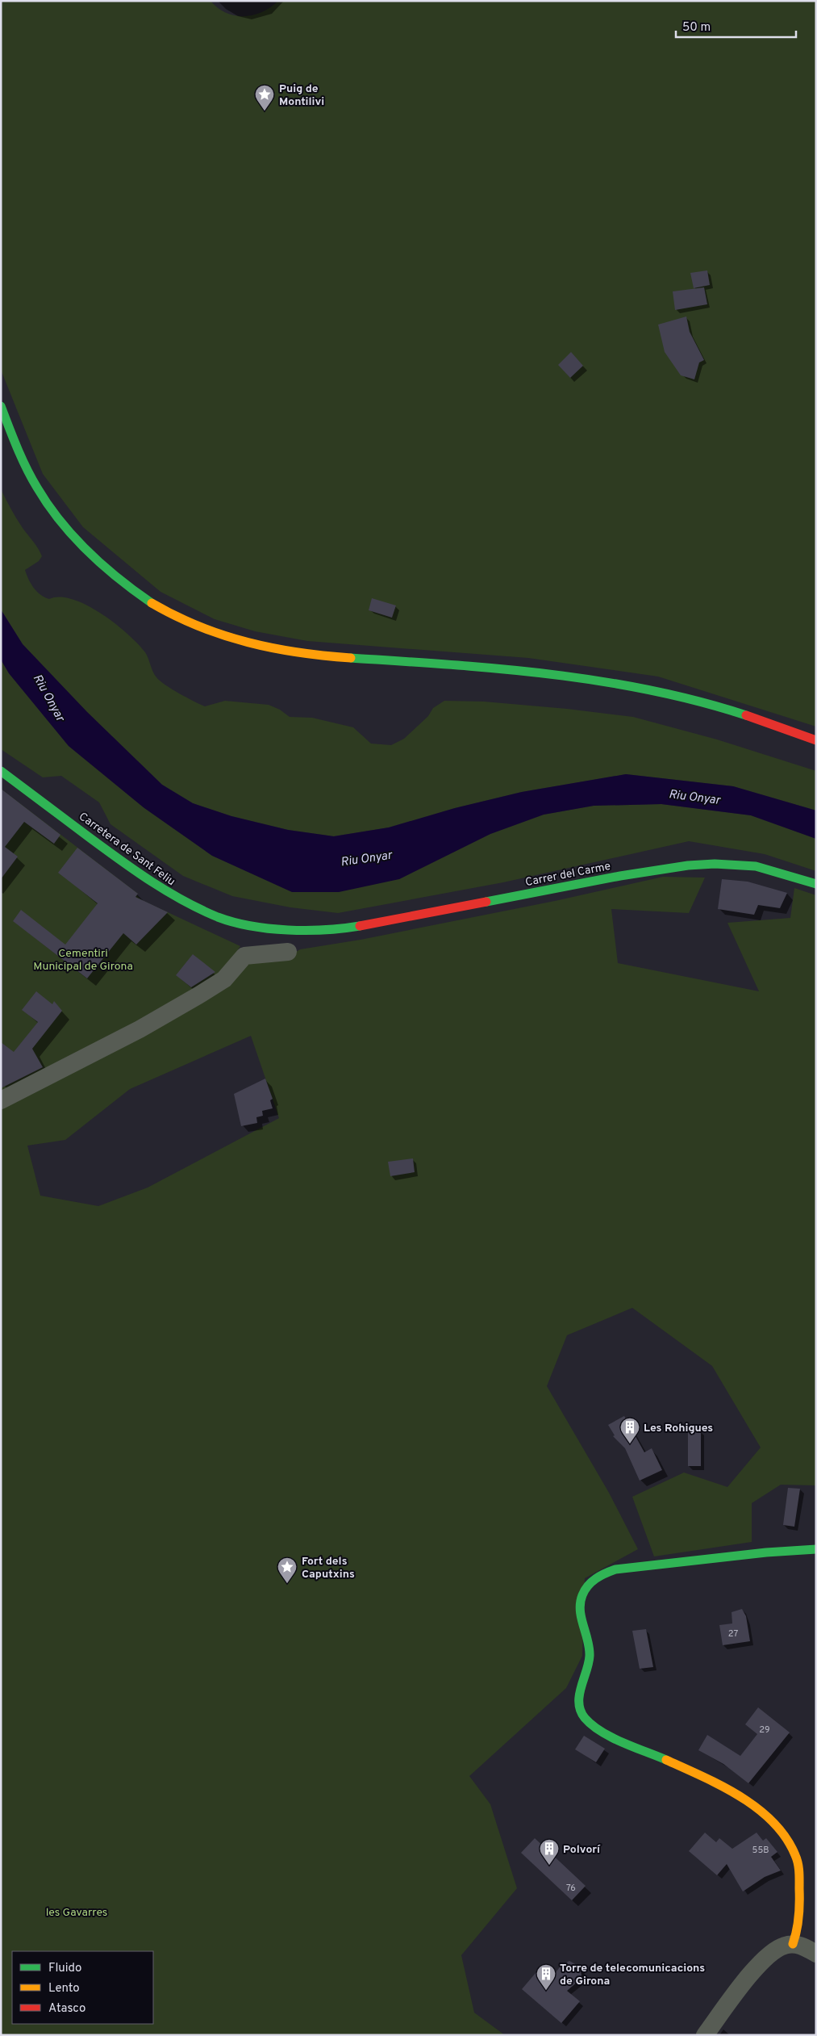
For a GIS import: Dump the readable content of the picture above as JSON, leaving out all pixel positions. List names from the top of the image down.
{
  "streets": {
    "street": ["Carretera de Sant Feliu", "Carrer del Carme"]
  },
  "crossings": [
    ["Carretera de Sant Feliu", "Carrer del Carme"]
  ],
  "water": ["Riu Onyar"],
  "parks": ["Cementiri Municipal de Girona", "les Gavarres"],
  "places": {
    "place": ["Puig de Montilivi", "Fort dels Caputxins"],
    "building": ["Les Rohigues", "Polvorí", "Torre de telecomunicacions de Girona"]
  },
  "house_numbers": [
    "27",
    "29",
    "55B",
    "76"
  ],
  "legend": ["Fluido", "Lento", "Atasco"],
  "scale_bar": "50 m"
}
